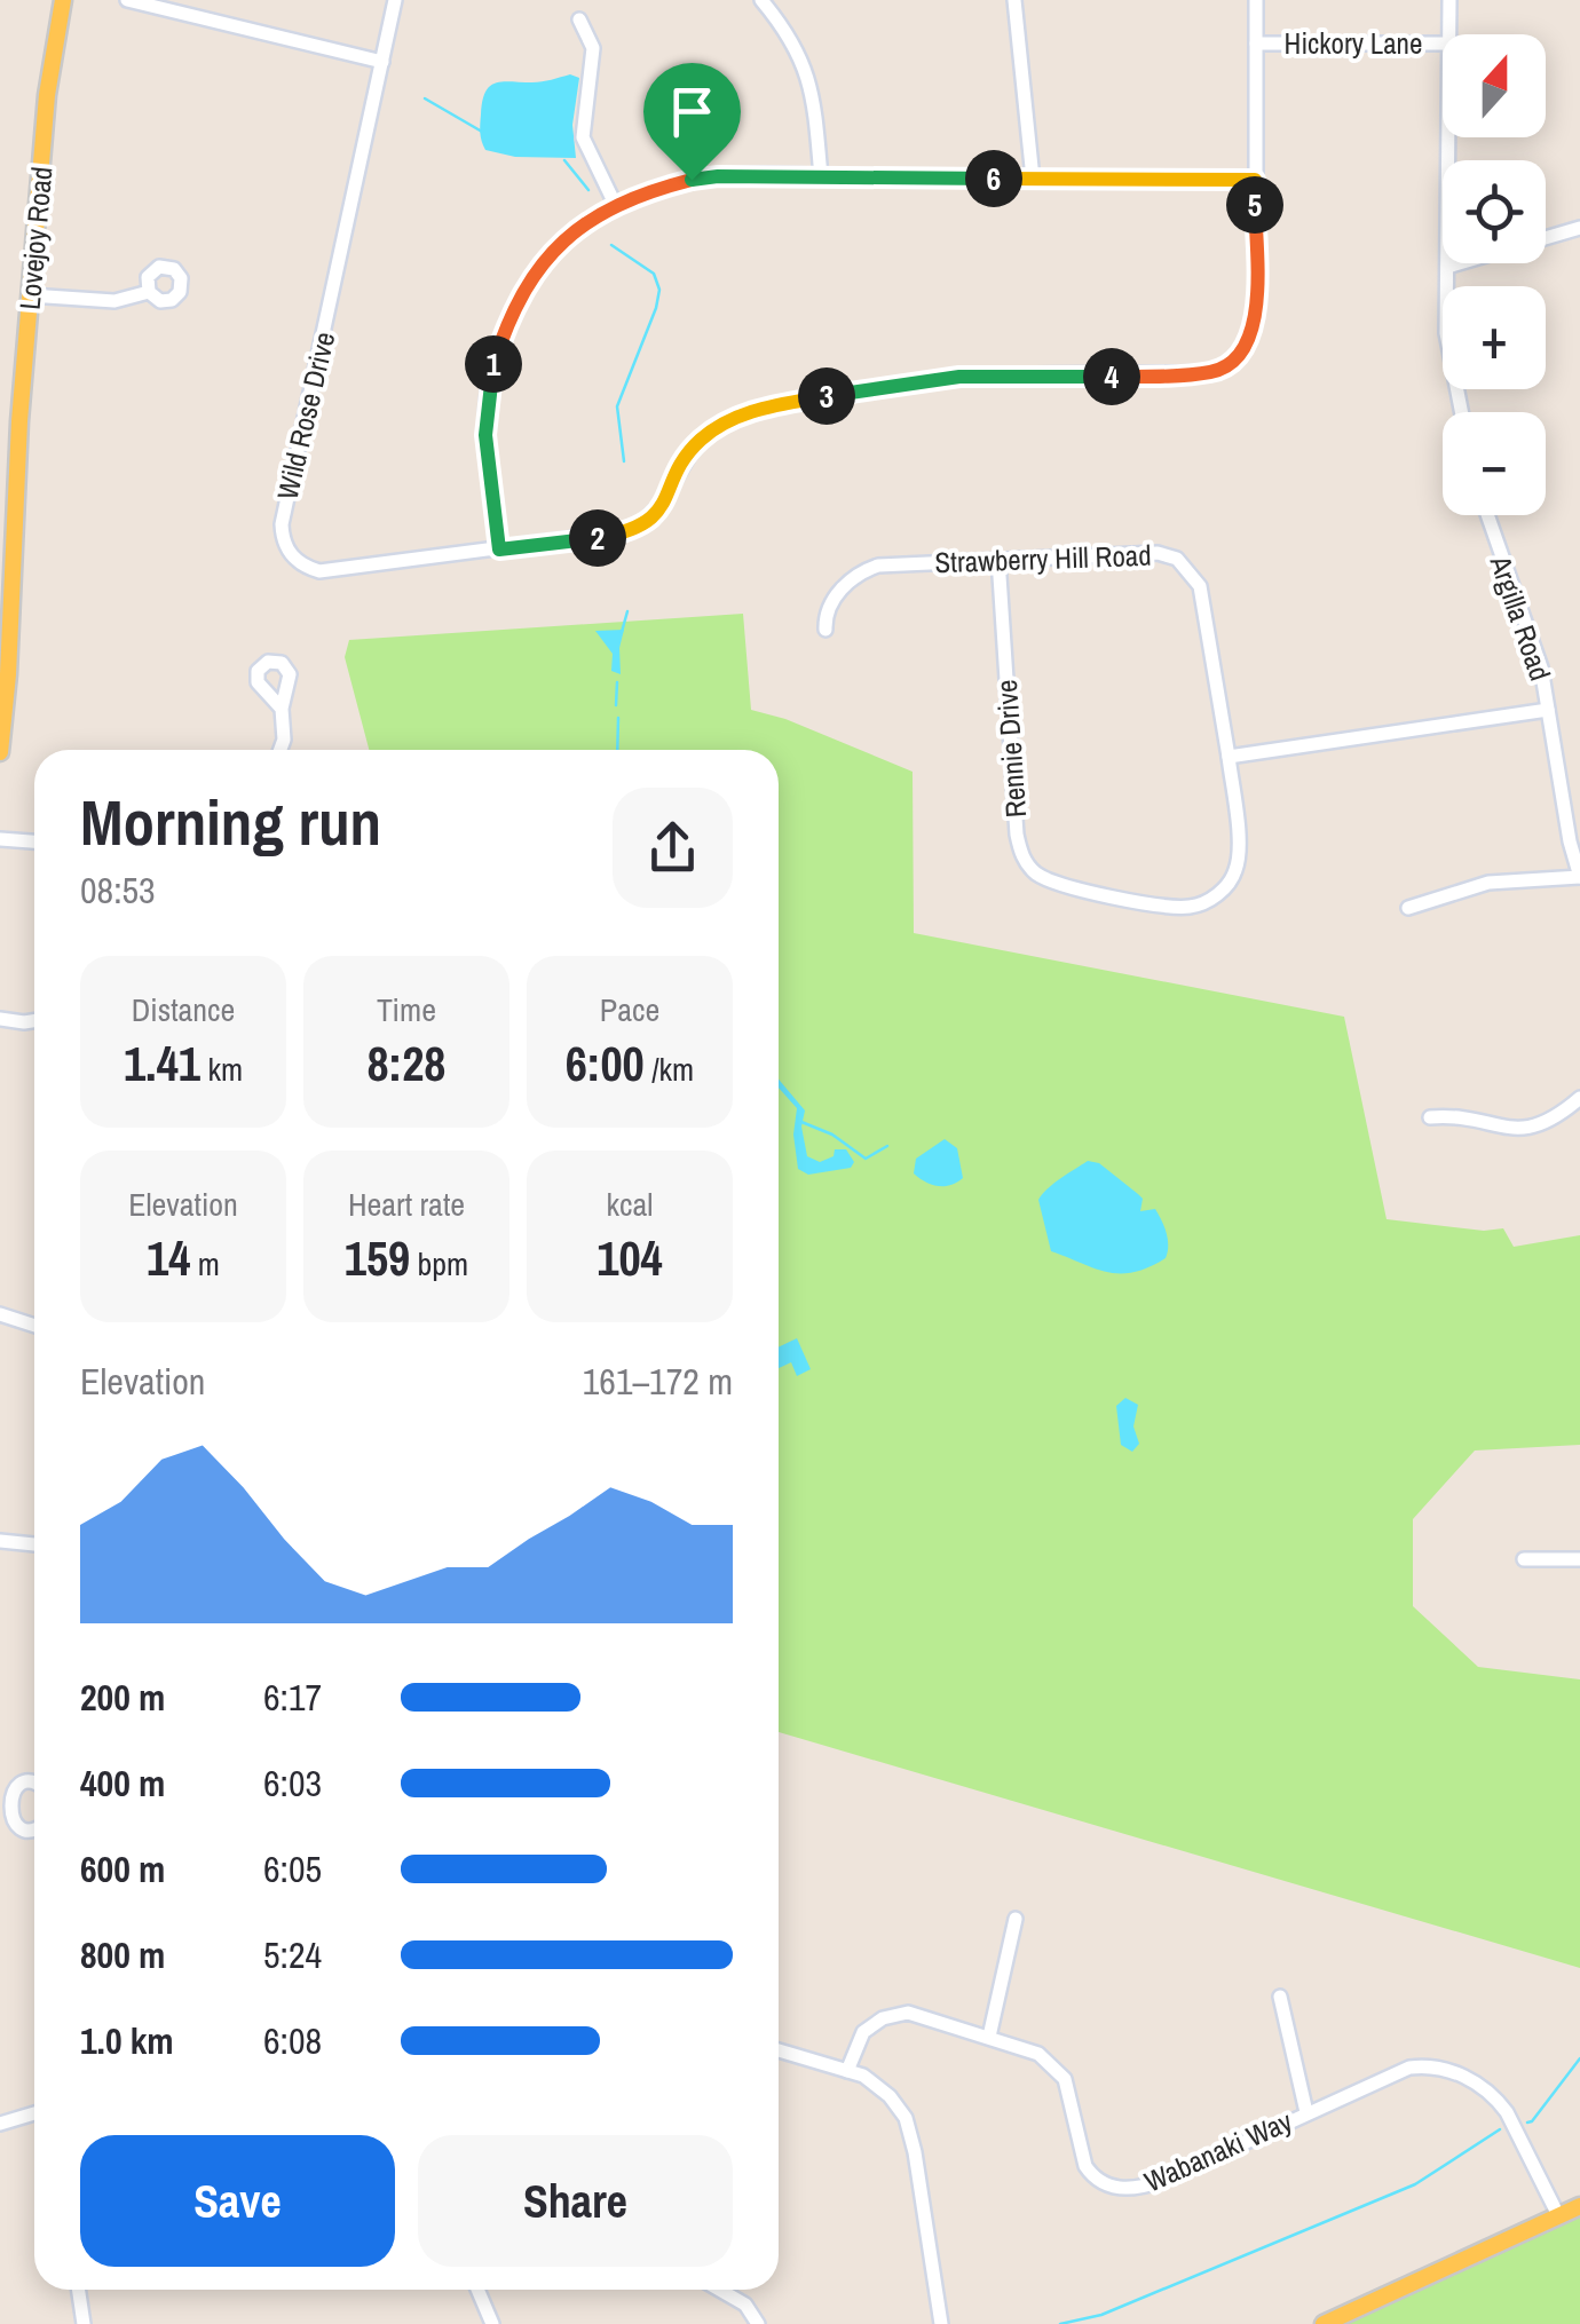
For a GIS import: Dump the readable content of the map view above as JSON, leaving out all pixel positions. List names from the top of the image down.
{
  "streets": {
    "main road": ["Lovejoy Road"],
    "street": [
      "Hickory Lane",
      "Wild Rose Drive",
      "Strawberry Hill Road",
      "Argilla Road",
      "Rennie Drive",
      "Wabanaki Way"
    ]
  },
  "crossings": [
    ["Hickory Lane", "Wild Rose Drive"],
    ["Strawberry Hill Road", "Rennie Drive"]
  ],
  "north": "top",
  "page": {
    "map_buttons": ["+", "−"],
    "pins": [
      "6",
      "5",
      "1",
      "4",
      "3",
      "2"
    ],
    "heading": ["Morning run", "08:53"],
    "stats": [
      ["Distance", "1.41 km"],
      ["Time", "8:28"],
      ["Pace", "6:00 /km"],
      ["Elevation", "14 m"],
      ["Heart rate", "159 bpm"],
      ["kcal", "104"]
    ],
    "chart": ["Elevation", "161–172 m"],
    "list": [
      {
        "name": "200 m",
        "note": "6:17"
      },
      {
        "name": "400 m",
        "note": "6:03"
      },
      {
        "name": "600 m",
        "note": "6:05"
      },
      {
        "name": "800 m",
        "note": "5:24"
      },
      {
        "name": "1.0 km",
        "note": "6:08"
      }
    ],
    "buttons": ["Save", "Share"]
  }
}
